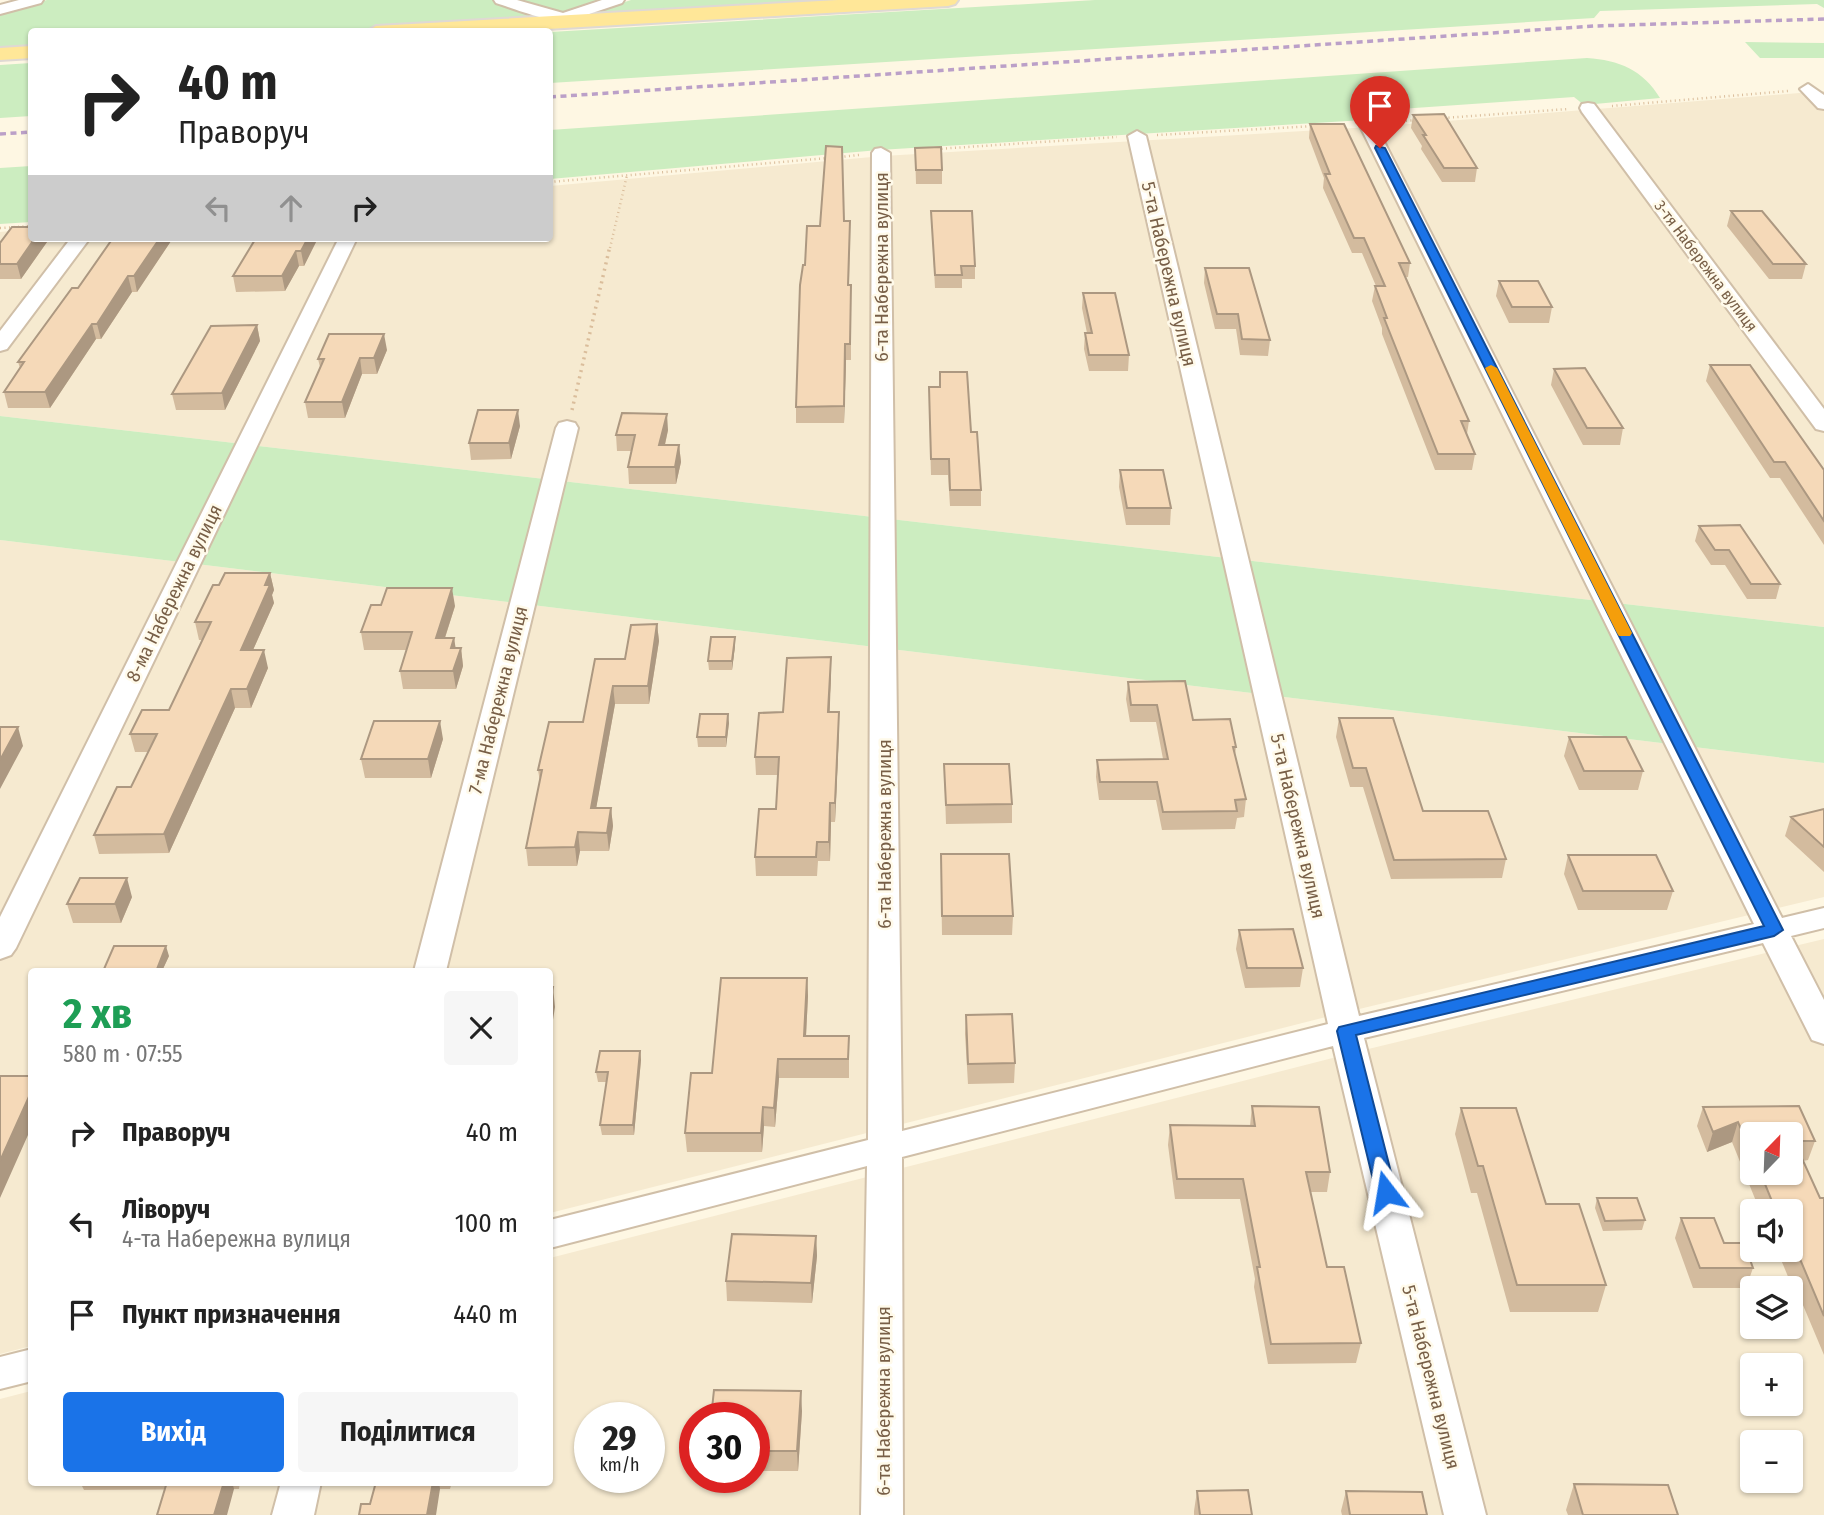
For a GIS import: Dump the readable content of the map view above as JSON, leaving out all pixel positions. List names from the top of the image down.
{
  "streets": {
    "street": [
      "3-тя Набережна вулиця",
      "6-та Набережна вулиця",
      "5-та Набережна вулиця",
      "8-ма Набережна вулиця",
      "7-ма Набережна вулиця"
    ]
  },
  "north": "top right",
  "page": {
    "turn": ["40 m", "Праворуч"],
    "heading": ["2 хв", "580 m · 07:55"],
    "list": [
      {
        "name": "Праворуч",
        "value": "40 m"
      },
      {
        "name": "Ліворуч",
        "note": "4-та Набережна вулиця",
        "value": "100 m"
      },
      {
        "name": "Пункт призначення",
        "value": "440 m"
      }
    ],
    "map_buttons": ["+", "−"],
    "buttons": ["Вихід", "Поділитися"],
    "speed": "29 km/h",
    "limit": "30"
  }
}
